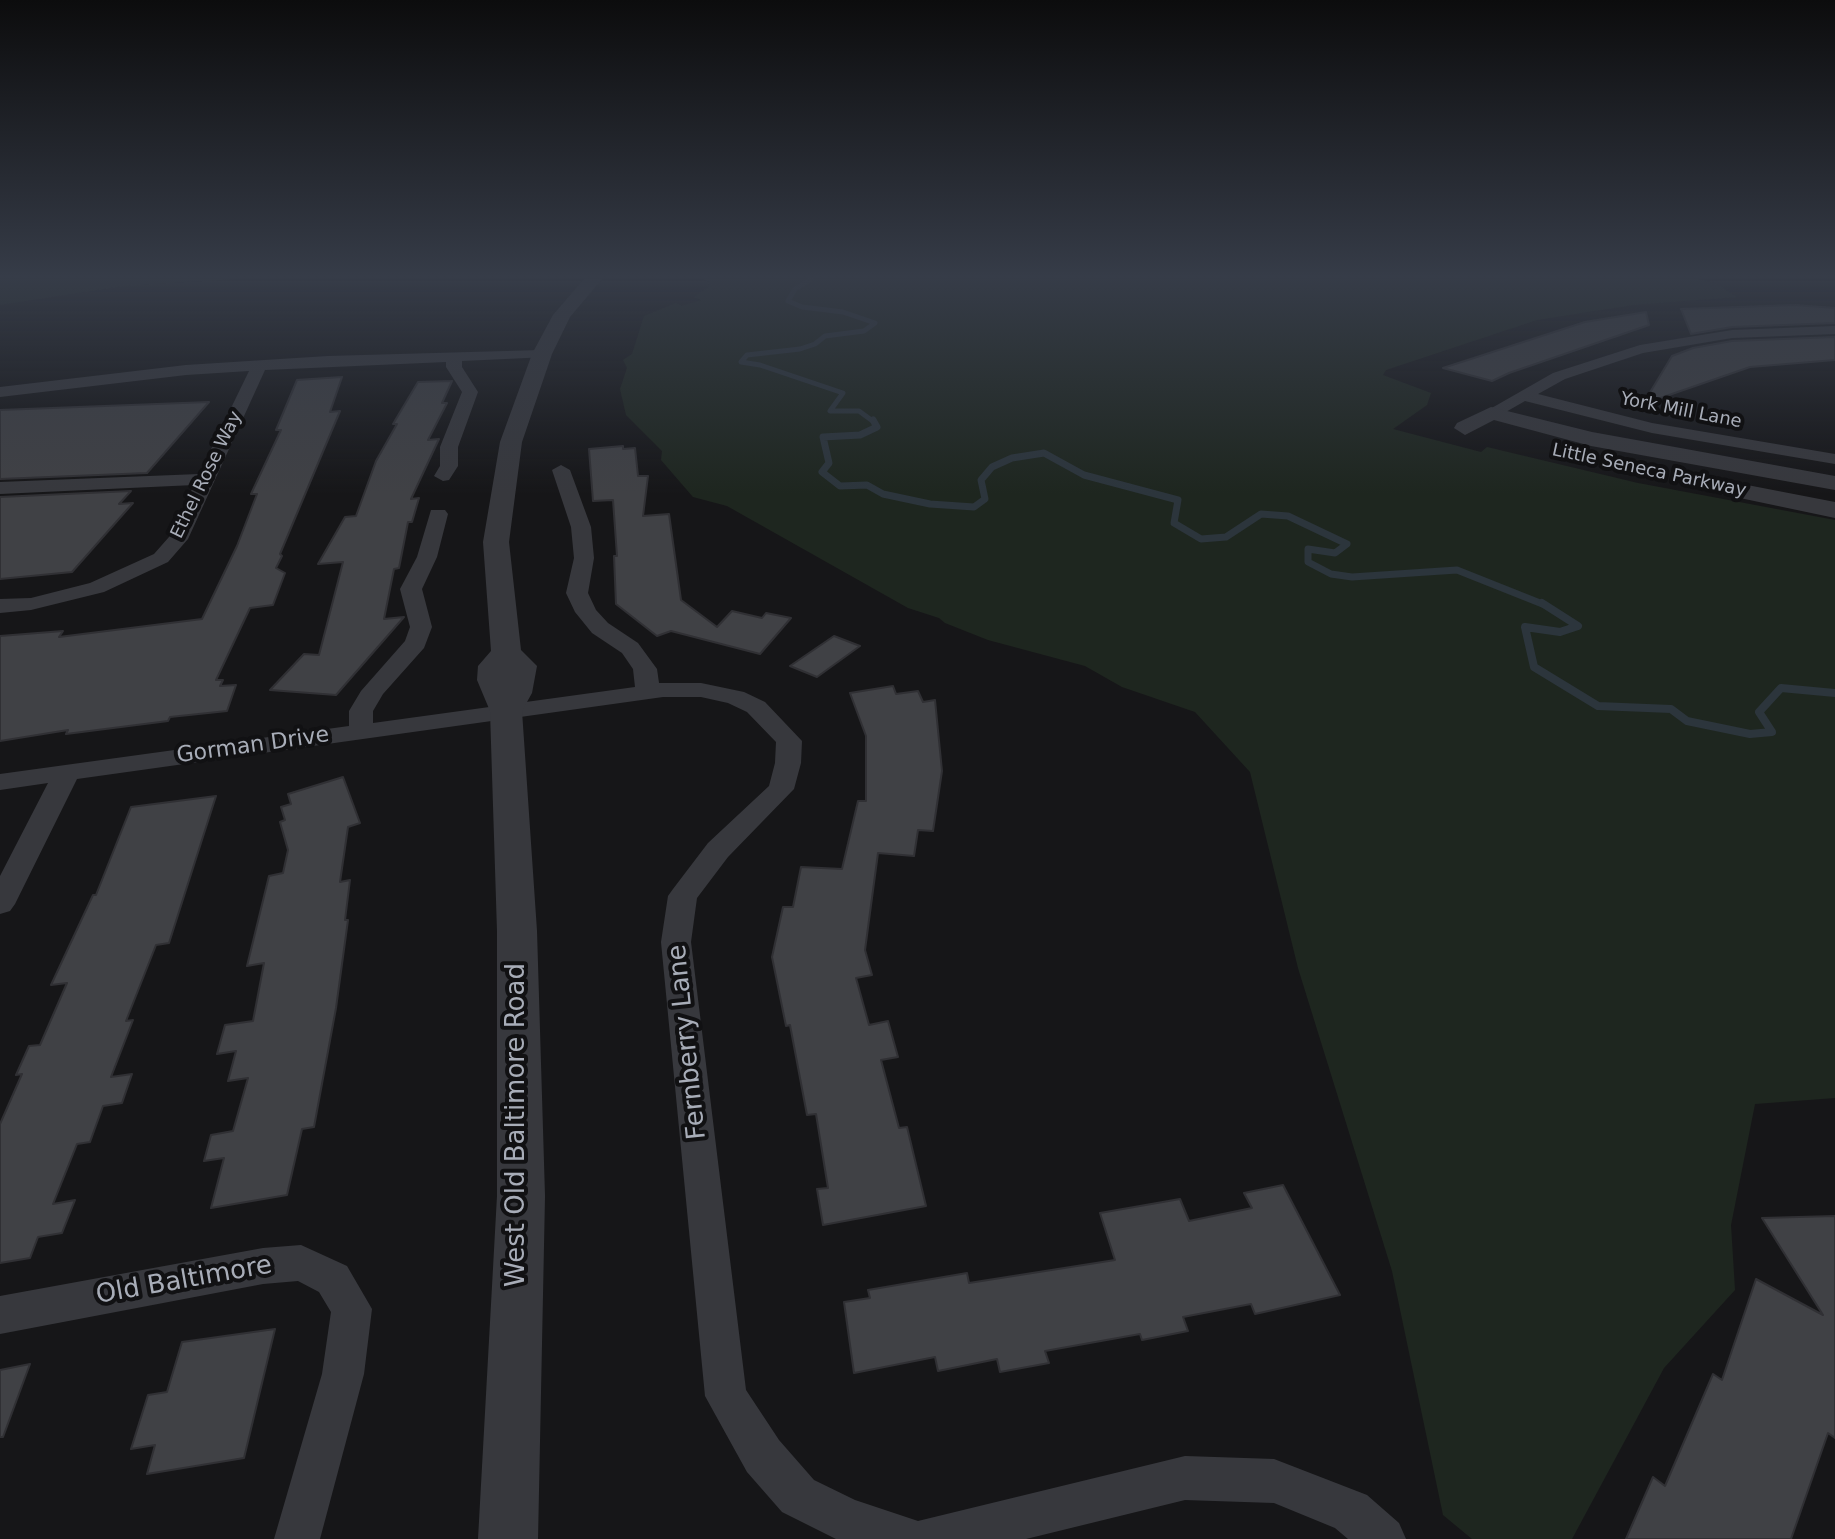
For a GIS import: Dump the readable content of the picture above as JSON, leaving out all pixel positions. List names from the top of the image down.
{
  "streets": {
    "street": [
      "York Mill Lane",
      "Little Seneca Parkway",
      "Ethel Rose Way",
      "Gorman Drive",
      "Fernberry Lane",
      "West Old Baltimore Road",
      "Old Baltimore"
    ]
  },
  "crossings": [
    ["Gorman Drive", "Fernberry Lane"],
    ["Gorman Drive", "West Old Baltimore Road"],
    ["Fernberry Lane", "West Old Baltimore Road"]
  ]
}
